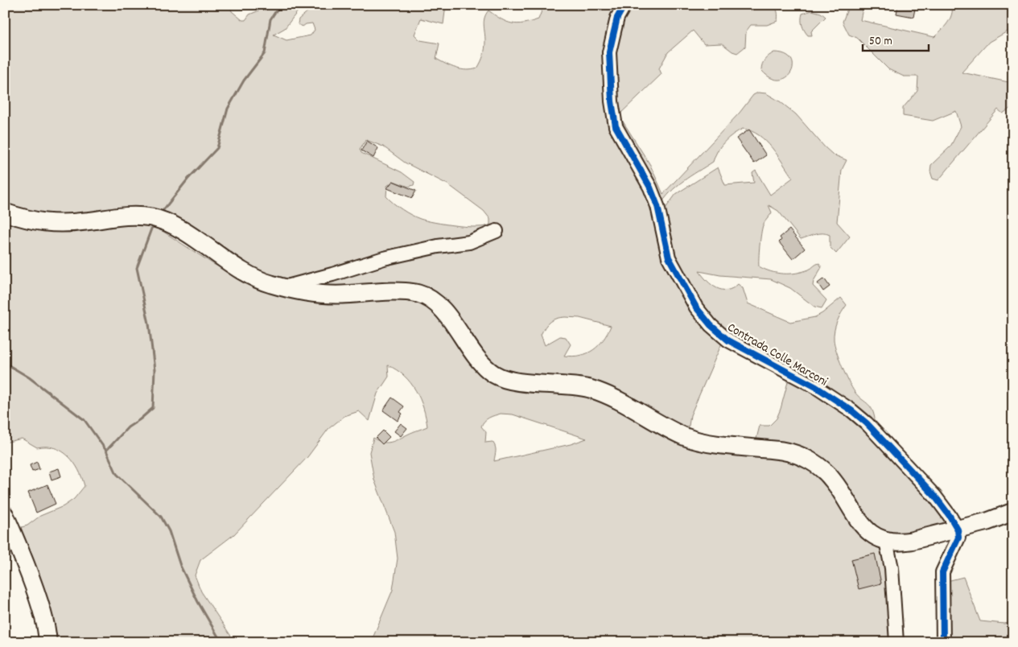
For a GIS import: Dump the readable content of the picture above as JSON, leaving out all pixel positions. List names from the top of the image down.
{
  "streets": {
    "street": ["Contrada Colle Marconi"]
  },
  "scale_bar": "50 m"
}
